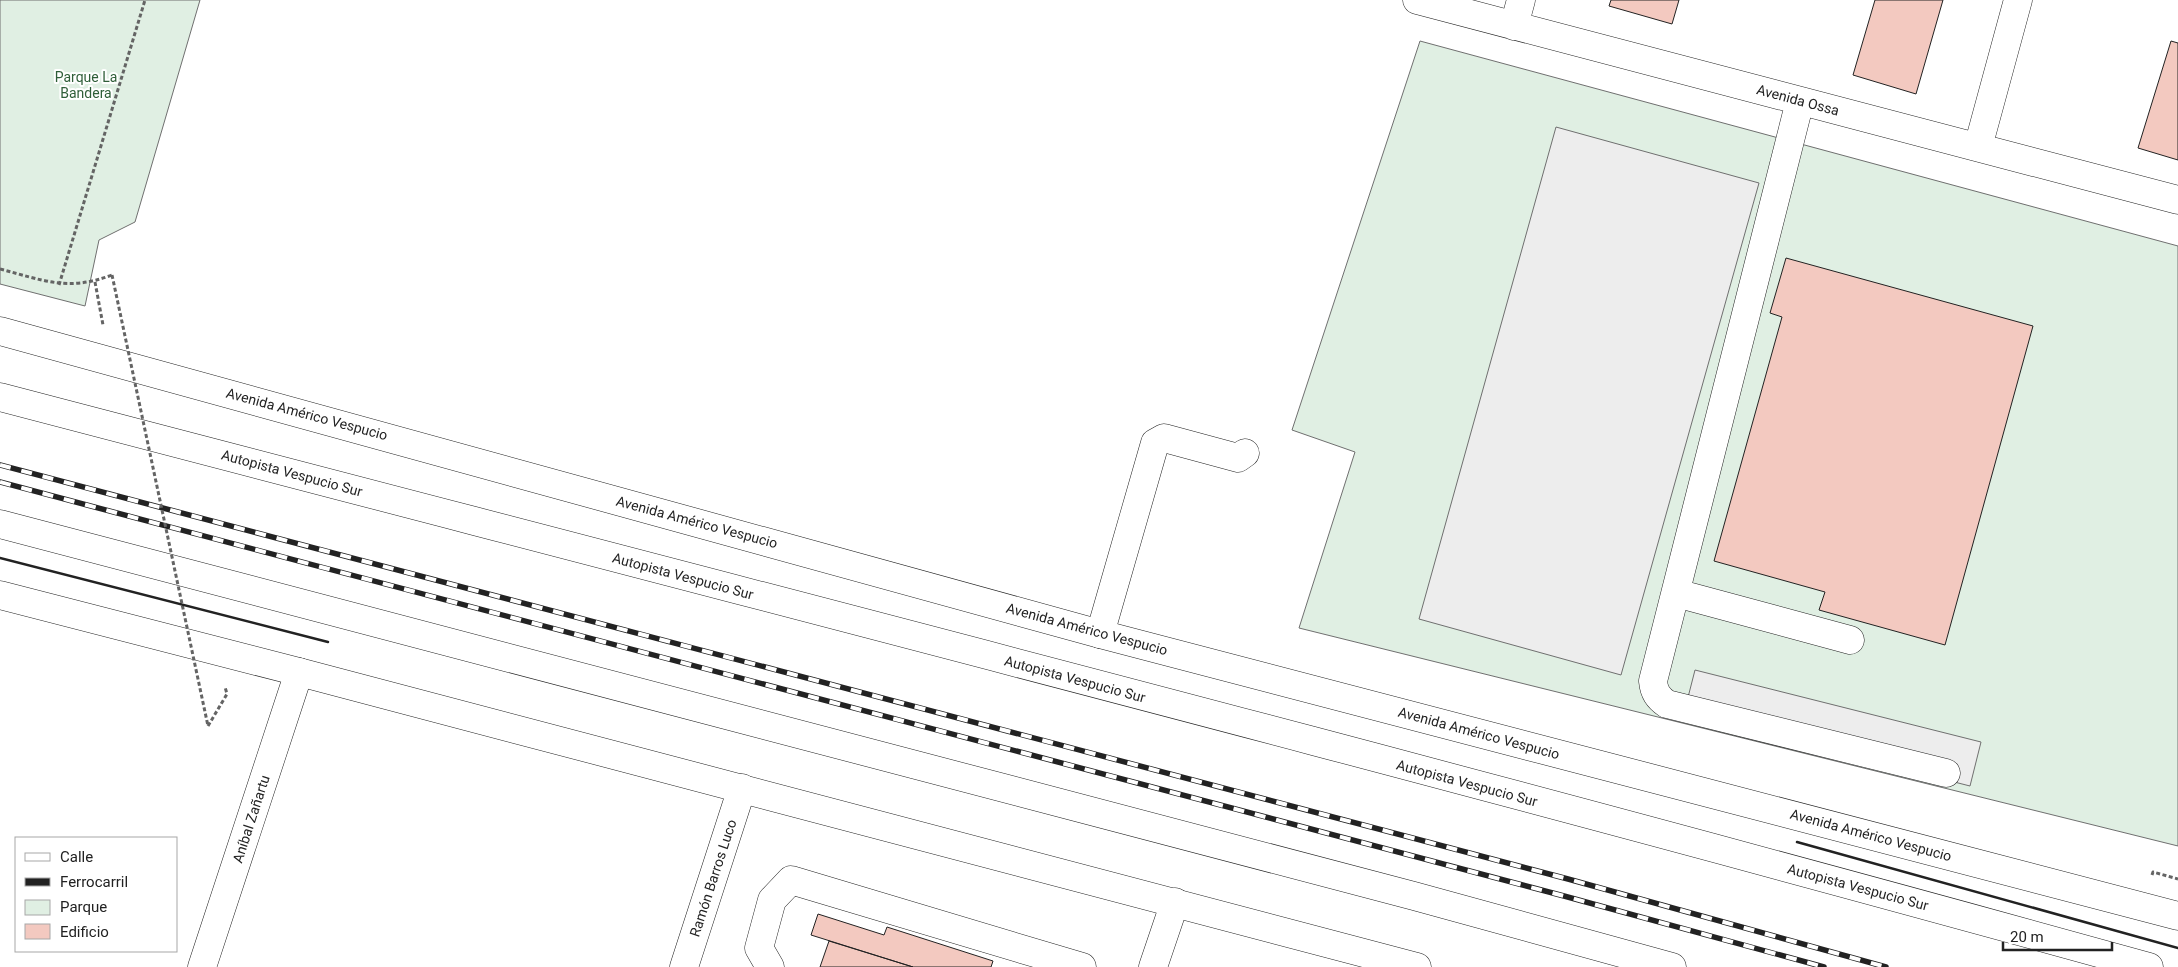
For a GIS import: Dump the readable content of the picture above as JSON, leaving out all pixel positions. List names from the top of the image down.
{
  "streets": {
    "main road": [
      "Avenida Ossa",
      "Avenida Américo Vespucio",
      "Autopista Vespucio Sur",
      "Aníbal Zañartu",
      "Ramón Barros Luco"
    ]
  },
  "parks": ["Parque La Bandera"],
  "legend": [
    "Calle",
    "Ferrocarril",
    "Parque",
    "Edificio"
  ],
  "scale_bar": "20 m"
}
